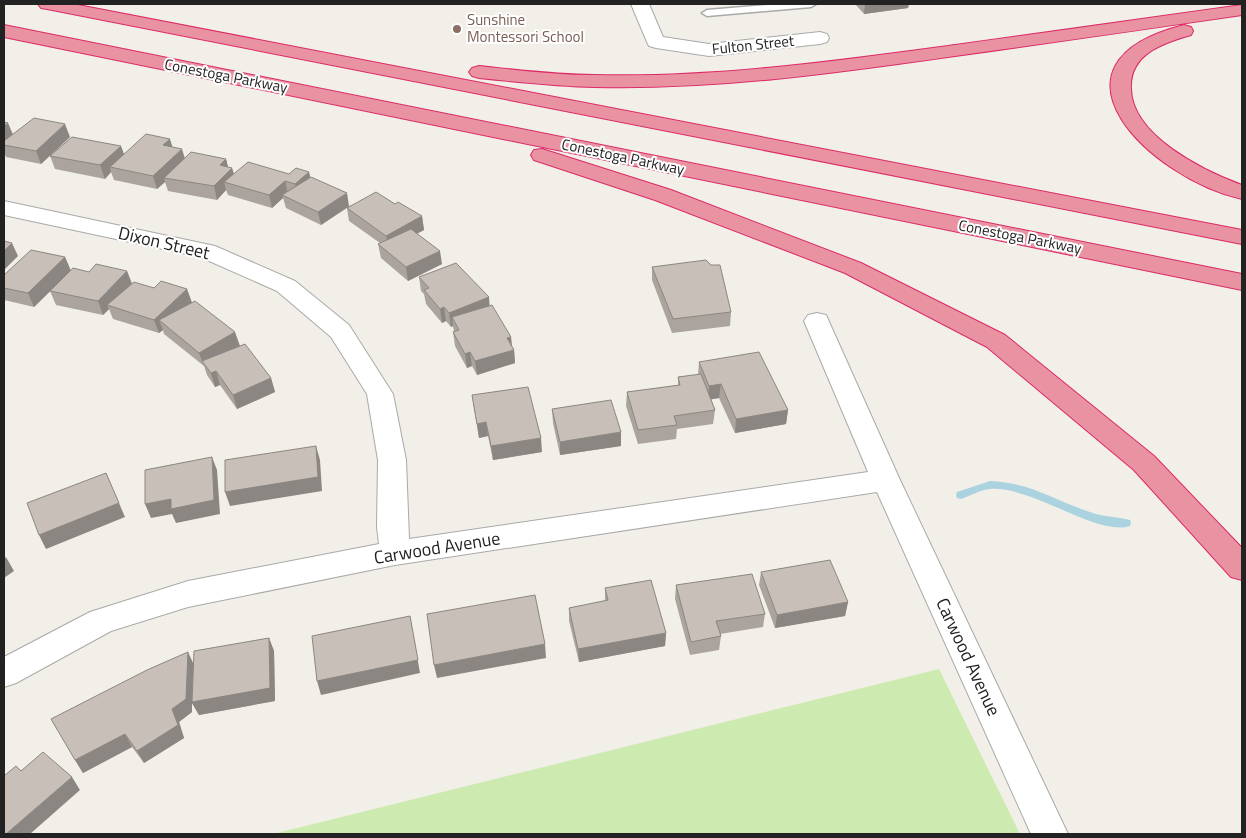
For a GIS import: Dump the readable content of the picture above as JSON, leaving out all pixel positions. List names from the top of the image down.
{
  "streets": {
    "highway": ["Conestoga Parkway"],
    "street": ["Fulton Street", "Dixon Street", "Carwood Avenue"]
  },
  "crossings": [
    ["Dixon Street", "Carwood Avenue"]
  ],
  "places": ["Sunshine Montessori School"]
}
